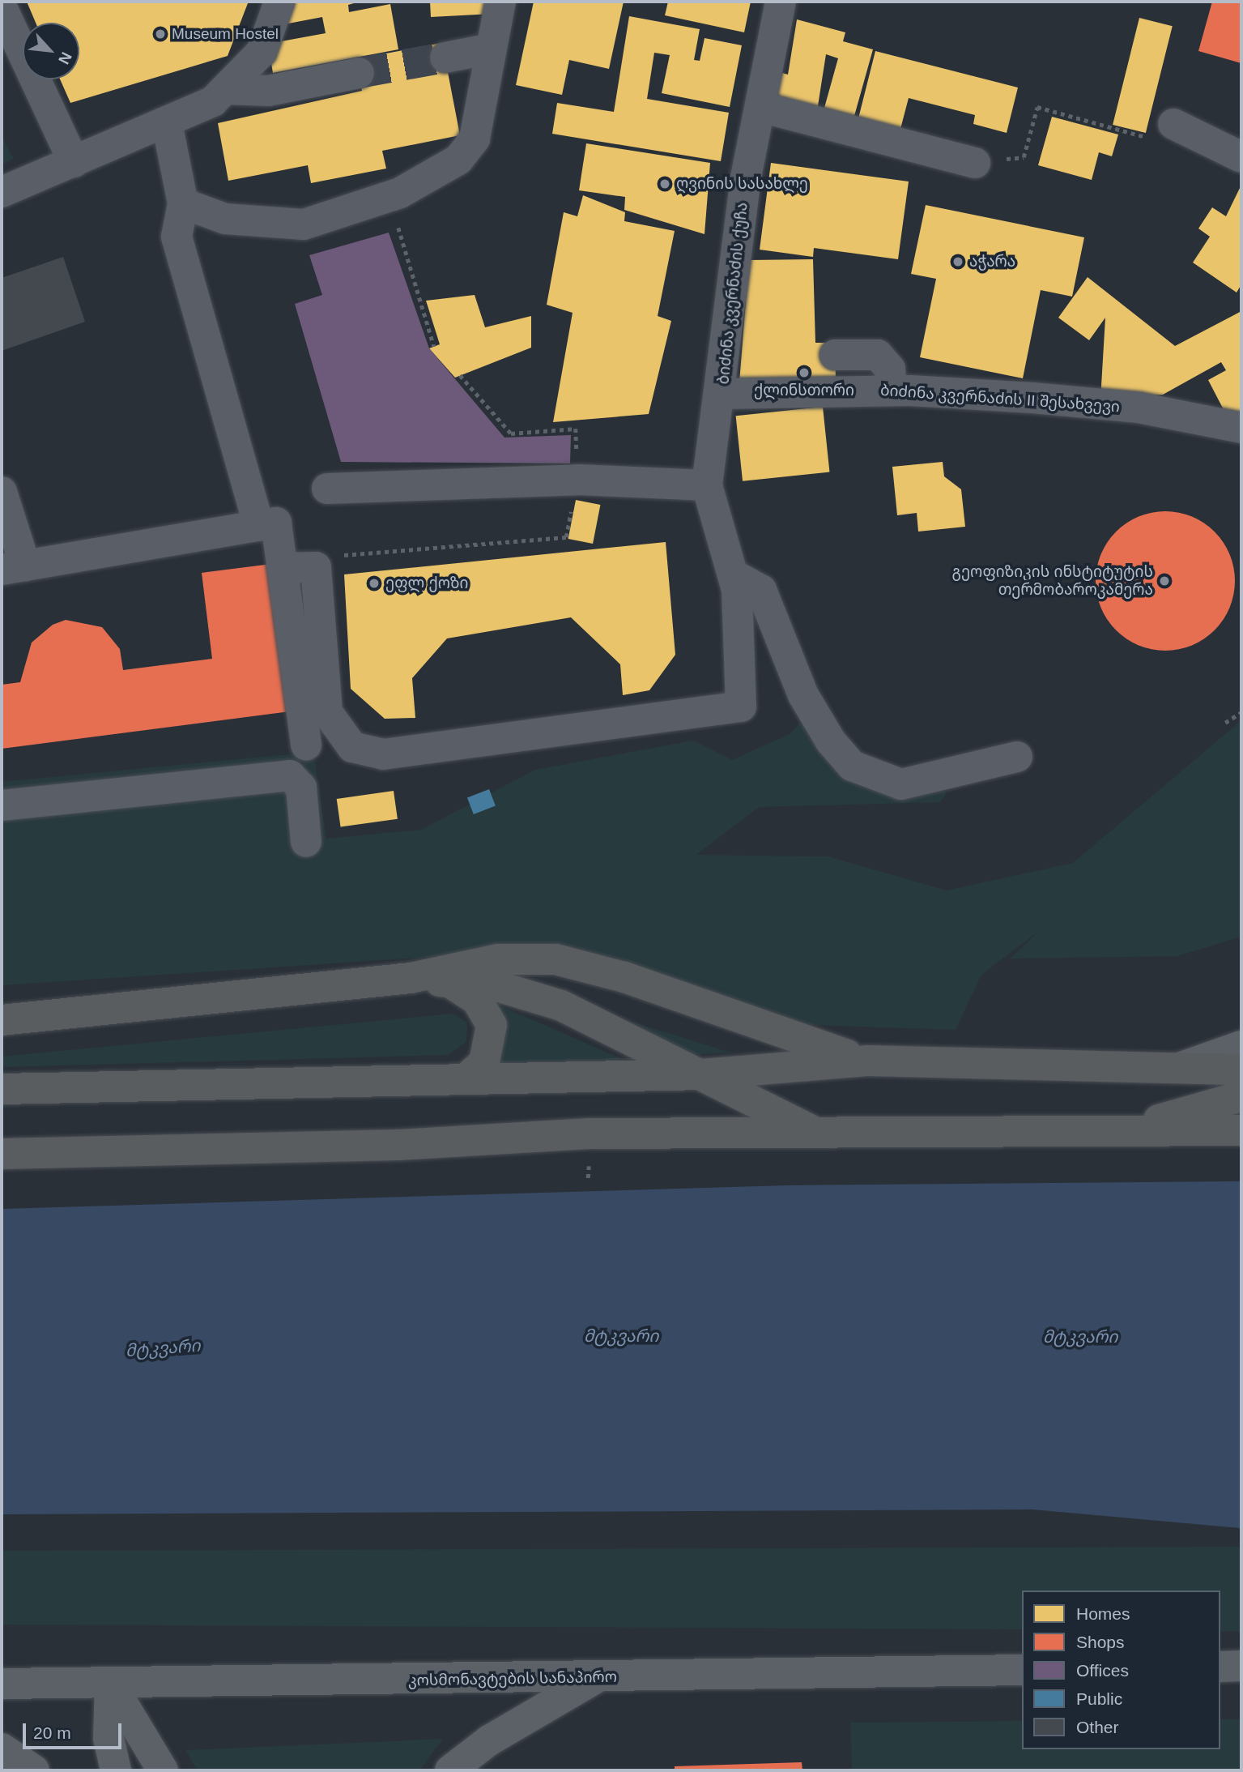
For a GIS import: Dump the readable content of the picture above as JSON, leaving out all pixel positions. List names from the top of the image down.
{
  "streets": {
    "main road": ["კოსმონავტების სანაპირო"],
    "street": ["ბიძინა კვერნაძის ქუჩა", "ბიძინა კვერნაძის II შესახვევი"]
  },
  "crossings": [
    ["ბიძინა კვერნაძის ქუჩა", "ბიძინა კვერნაძის II შესახვევი"]
  ],
  "water": ["მტკვარი"],
  "places": [
    "Museum Hostel",
    "ღვინის სასახლე",
    "აჭარა",
    "ქლინსთორი",
    "გეოფიზიკის ინსტიტუტის თერმობაროკამერა",
    "ეფლ ქოზი"
  ],
  "legend": [
    "Homes",
    "Shops",
    "Offices",
    "Public",
    "Other"
  ],
  "scale_bar": "20 m",
  "north": "bottom right"
}
